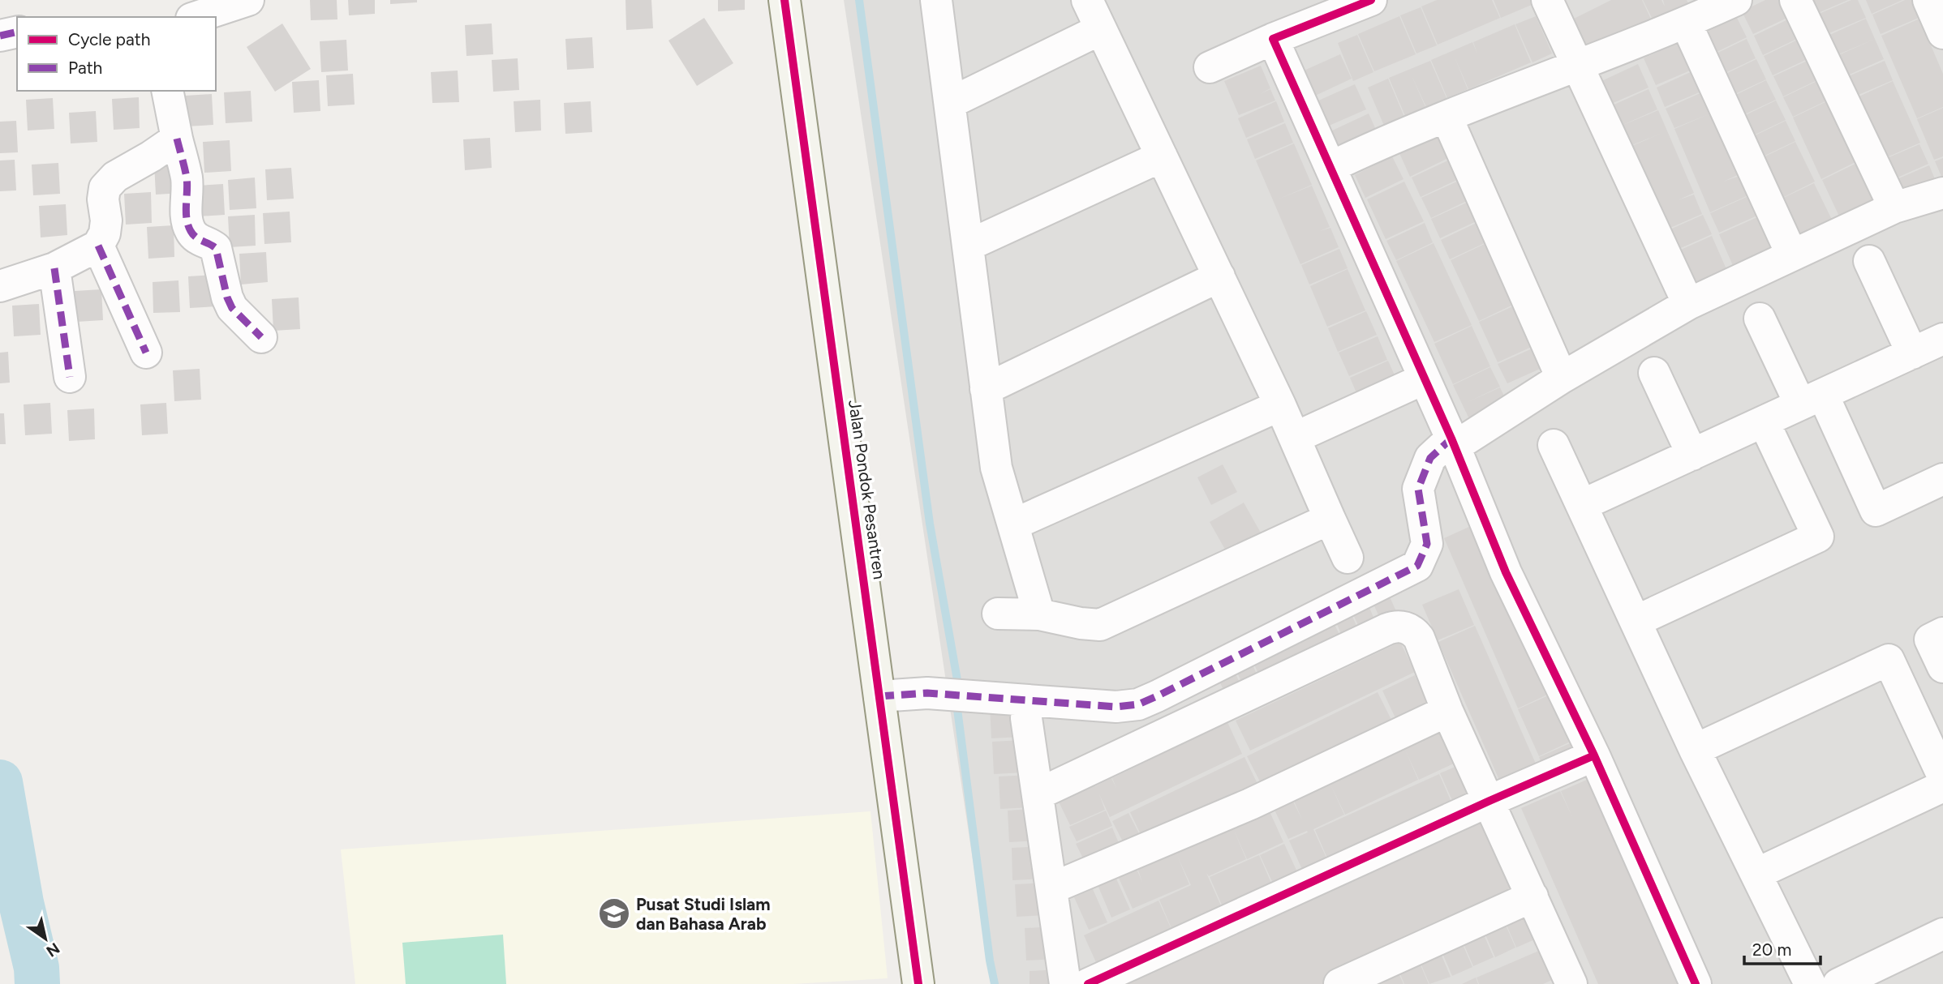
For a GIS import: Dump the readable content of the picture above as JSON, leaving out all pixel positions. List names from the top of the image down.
{
  "streets": {
    "street": ["Jalan Pondok Pesantren"]
  },
  "places": {
    "school or university": ["Pusat Studi Islam dan Bahasa Arab"]
  },
  "legend": ["Cycle path", "Path"],
  "scale_bar": "20 m",
  "north": "bottom right"
}
